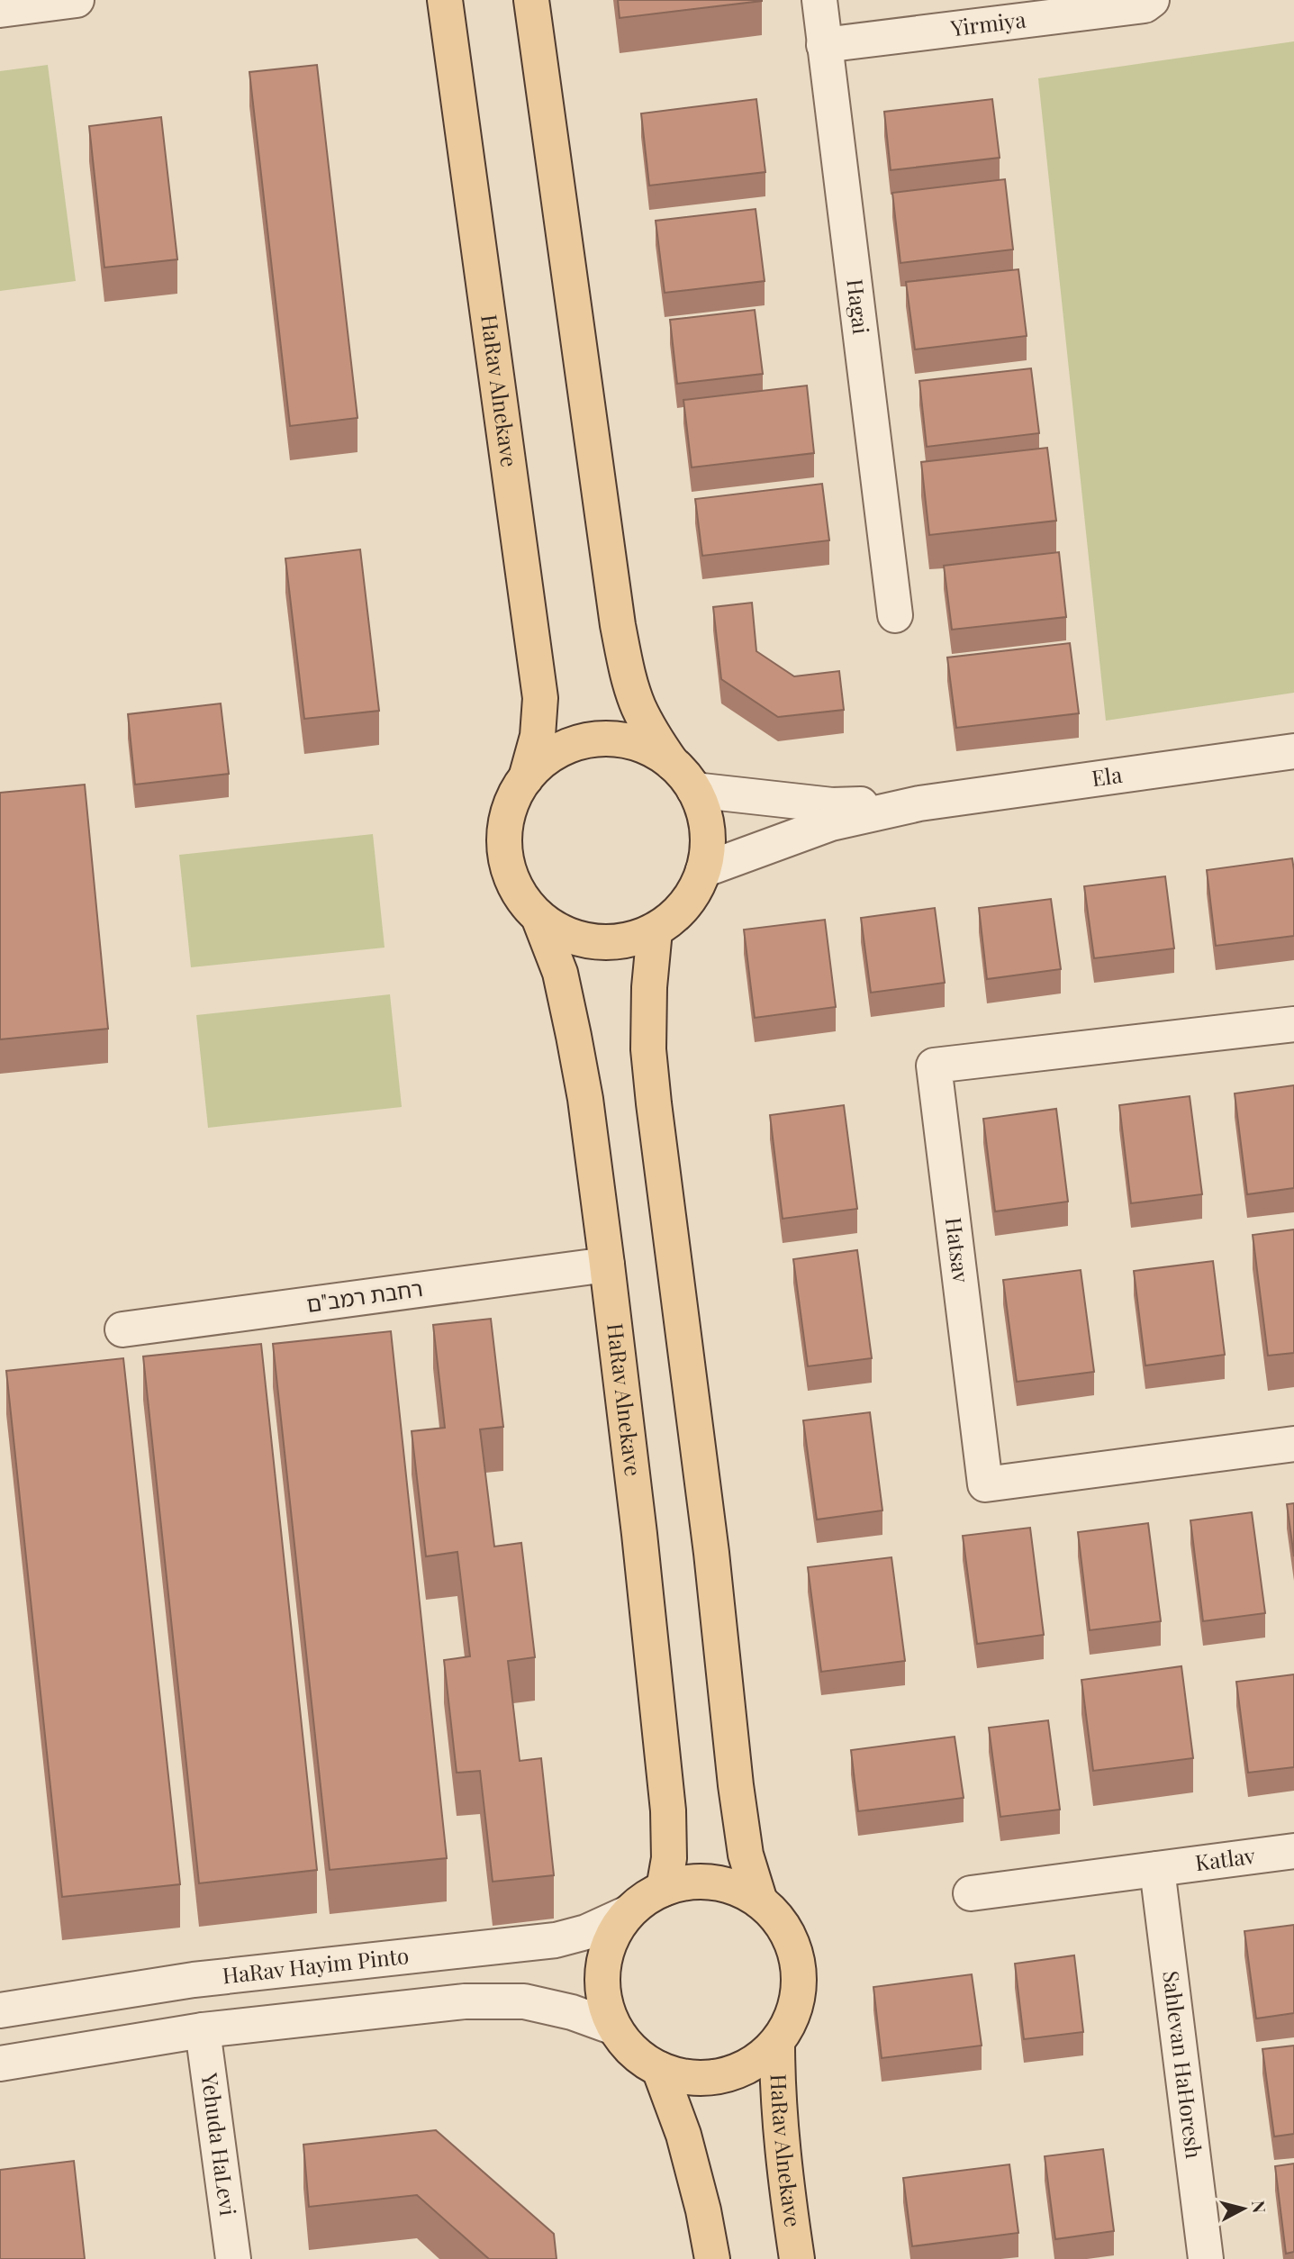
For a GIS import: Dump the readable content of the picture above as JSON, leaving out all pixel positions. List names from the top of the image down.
{
  "streets": {
    "main road": ["HaRav Alnekave"],
    "street": [
      "Yirmiya",
      "Hagai",
      "Ela",
      "Hatsav",
      "רחבת רמב\"ם",
      "Katlav",
      "HaRav Hayim Pinto",
      "Sahlevan HaHoresh",
      "Yehuda HaLevi"
    ]
  },
  "crossings": [
    ["Yirmiya", "Hagai"],
    ["HaRav Alnekave", "Ela"],
    ["HaRav Alnekave", "רחבת רמב\"ם"],
    ["HaRav Alnekave", "HaRav Hayim Pinto"],
    ["Katlav", "Sahlevan HaHoresh"]
  ],
  "north": "right"
}
